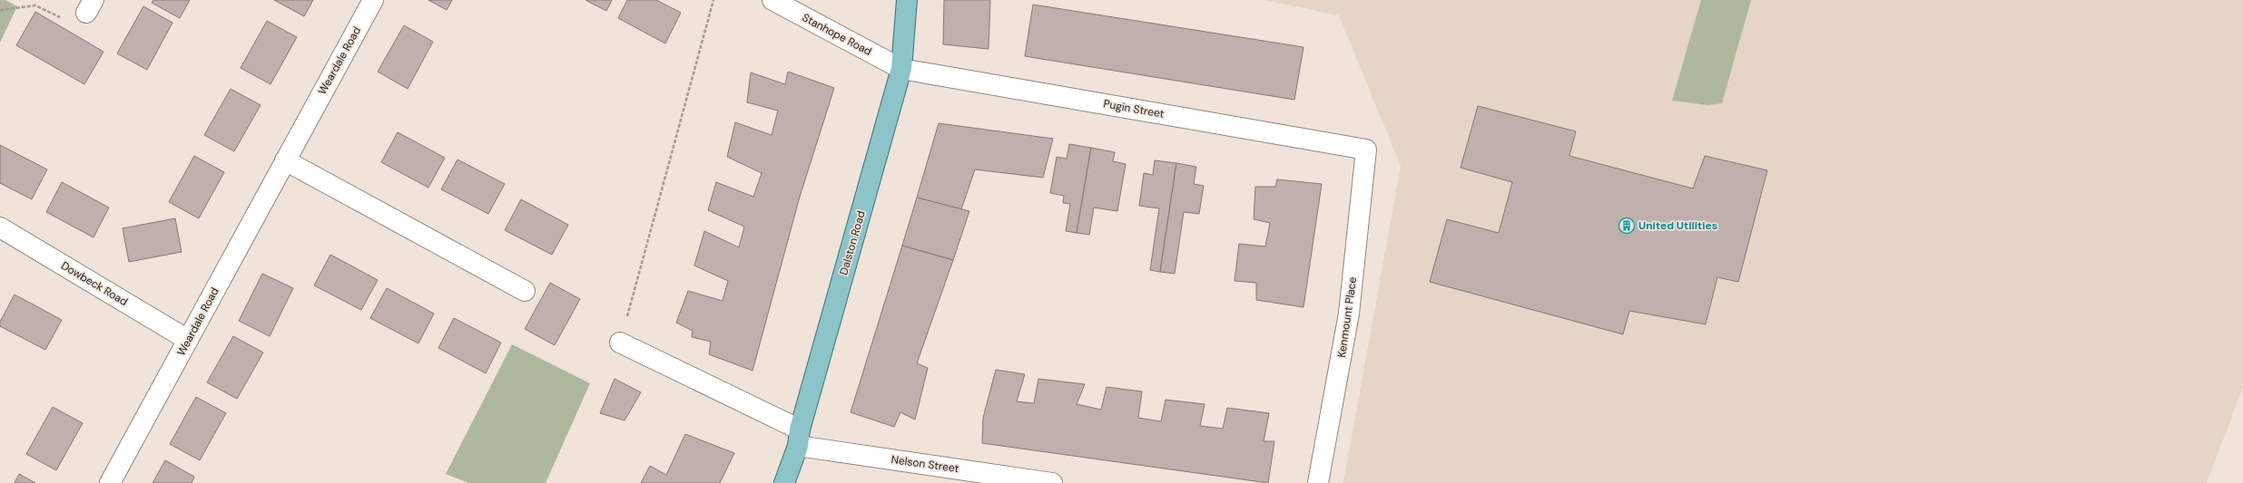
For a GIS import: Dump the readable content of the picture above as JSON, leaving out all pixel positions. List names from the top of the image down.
{
  "streets": {
    "main road": ["Dalston Road"],
    "street": [
      "Stanhope Road",
      "Weardale Road",
      "Pugin Street",
      "Dowbeck Road",
      "Kenmount Place",
      "Nelson Street"
    ]
  },
  "crossings": [
    ["Stanhope Road", "Pugin Street"],
    ["Stanhope Road", "Dalston Road"],
    ["Weardale Road", "Dowbeck Road"],
    ["Pugin Street", "Dalston Road"],
    ["Pugin Street", "Kenmount Place"],
    ["Dalston Road", "Nelson Street"]
  ],
  "places": {
    "building": ["United Utilities"]
  }
}
